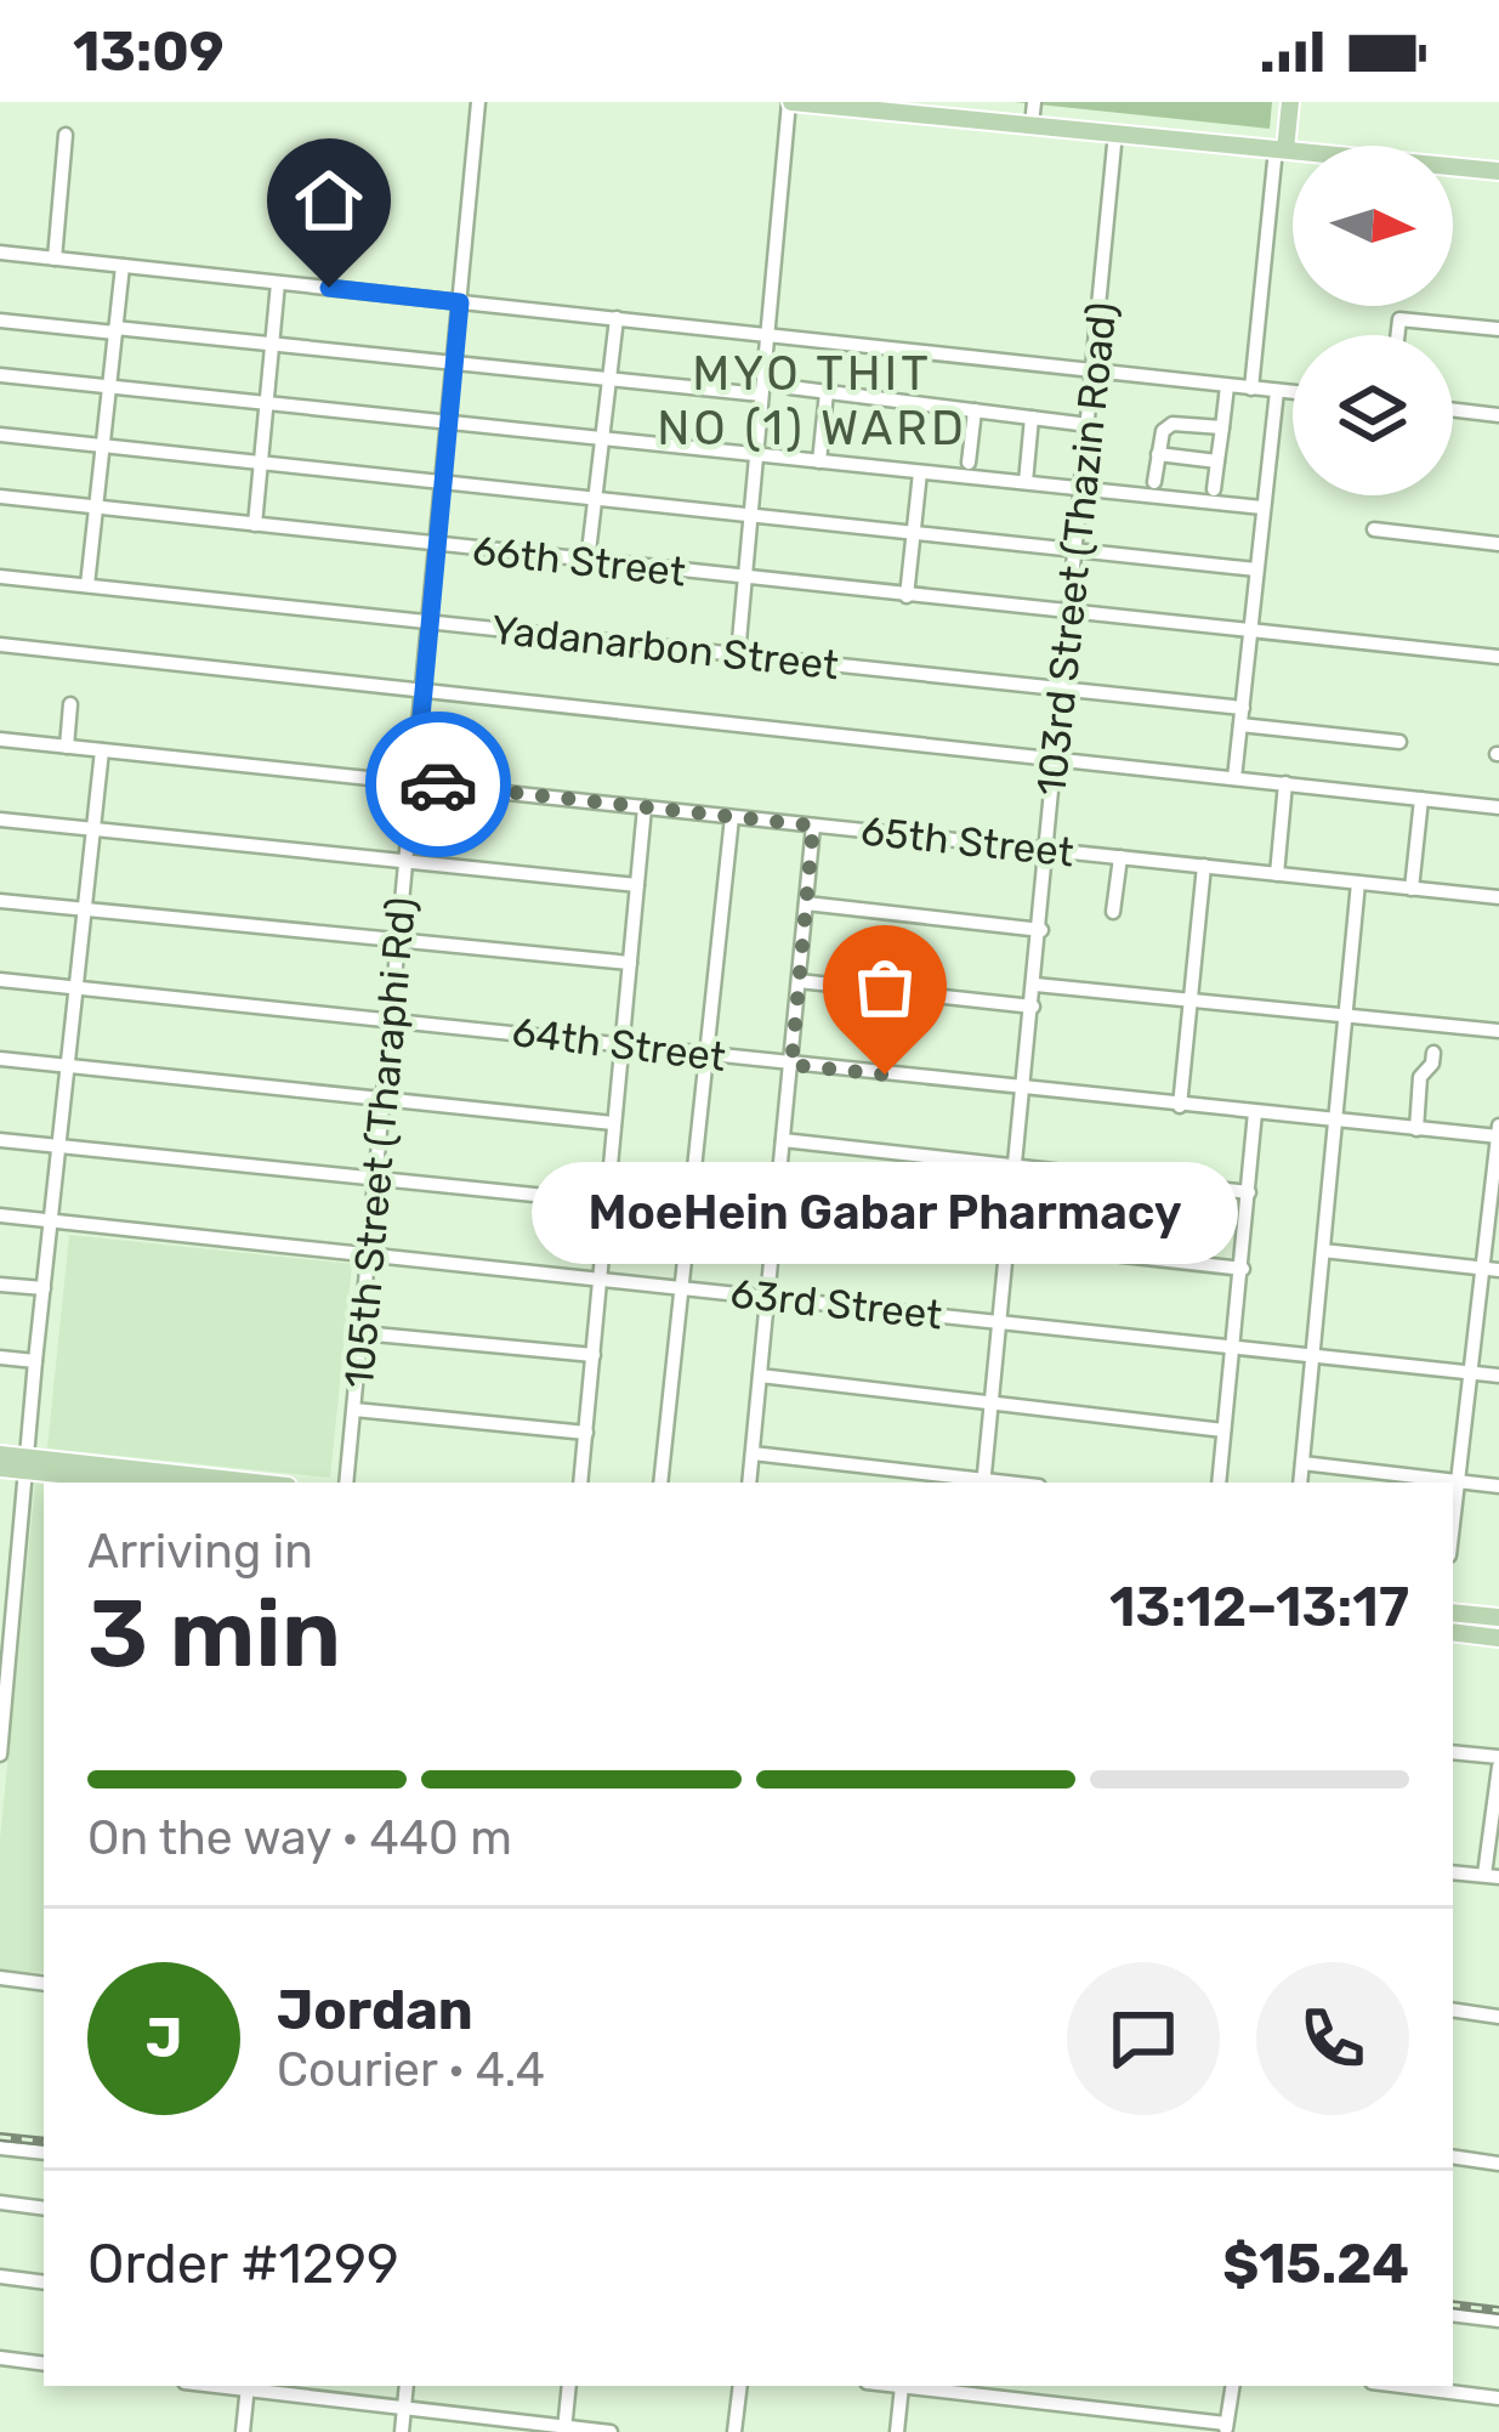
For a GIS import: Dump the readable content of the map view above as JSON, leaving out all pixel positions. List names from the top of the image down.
{
  "streets": {
    "street": [
      "103rd Street (Thazin Road)",
      "66th Street",
      "Yadanarbon Street",
      "65th Street",
      "64th Street",
      "105th Street (Tharaphi Rd)",
      "63rd Street"
    ]
  },
  "crossings": [
    ["103rd Street (Thazin Road)", "66th Street"],
    ["103rd Street (Thazin Road)", "Yadanarbon Street"],
    ["103rd Street (Thazin Road)", "65th Street"],
    ["103rd Street (Thazin Road)", "64th Street"],
    ["103rd Street (Thazin Road)", "63rd Street"],
    ["66th Street", "105th Street (Tharaphi Rd)"],
    ["Yadanarbon Street", "105th Street (Tharaphi Rd)"],
    ["65th Street", "105th Street (Tharaphi Rd)"],
    ["64th Street", "105th Street (Tharaphi Rd)"],
    ["105th Street (Tharaphi Rd)", "63rd Street"]
  ],
  "districts": ["MYO THIT NO (1) WARD"],
  "places": ["MoeHein Gabar Pharmacy"],
  "north": "right",
  "page": {
    "status": "13:09",
    "bubble": "MoeHein Gabar Pharmacy",
    "heading": ["3 min", "Arriving in", "13:12–13:17"],
    "panel": [
      "Jordan",
      "Courier · 4.4",
      "Order #1299",
      "$15.24"
    ],
    "bar": "On the way · 440 m",
    "round": "J"
  }
}
